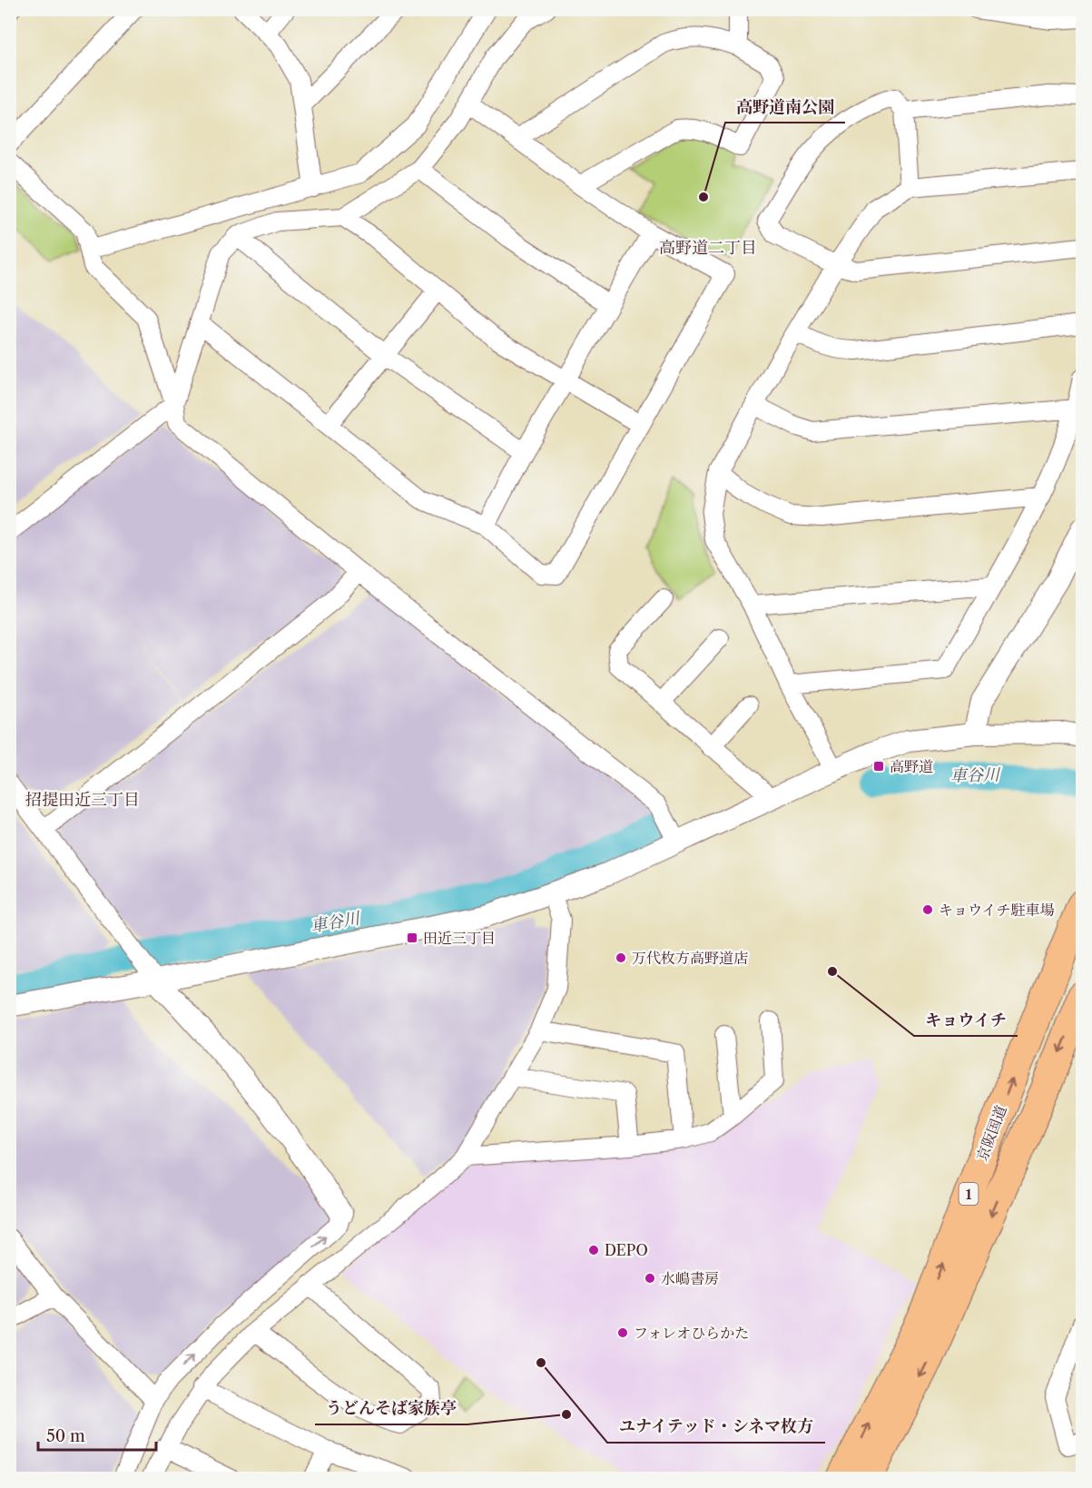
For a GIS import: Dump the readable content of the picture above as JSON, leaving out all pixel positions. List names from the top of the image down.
{
  "streets": {
    "highway": ["京阪国道", "1"]
  },
  "districts": ["高野道二丁目", "招提田近三丁目"],
  "water": ["車谷川"],
  "places": {
    "other": [
      "高野道南公園",
      "キョウイチ駐車場",
      "万代枚方高野道店",
      "キョウイチ",
      "DEPO",
      "水嶋書房",
      "フォレオひらかた",
      "ユナイテッド・シネマ枚方",
      "うどんそば家族亭"
    ],
    "transit": ["高野道", "田近三丁目"]
  },
  "scale_bar": "50 m"
}
